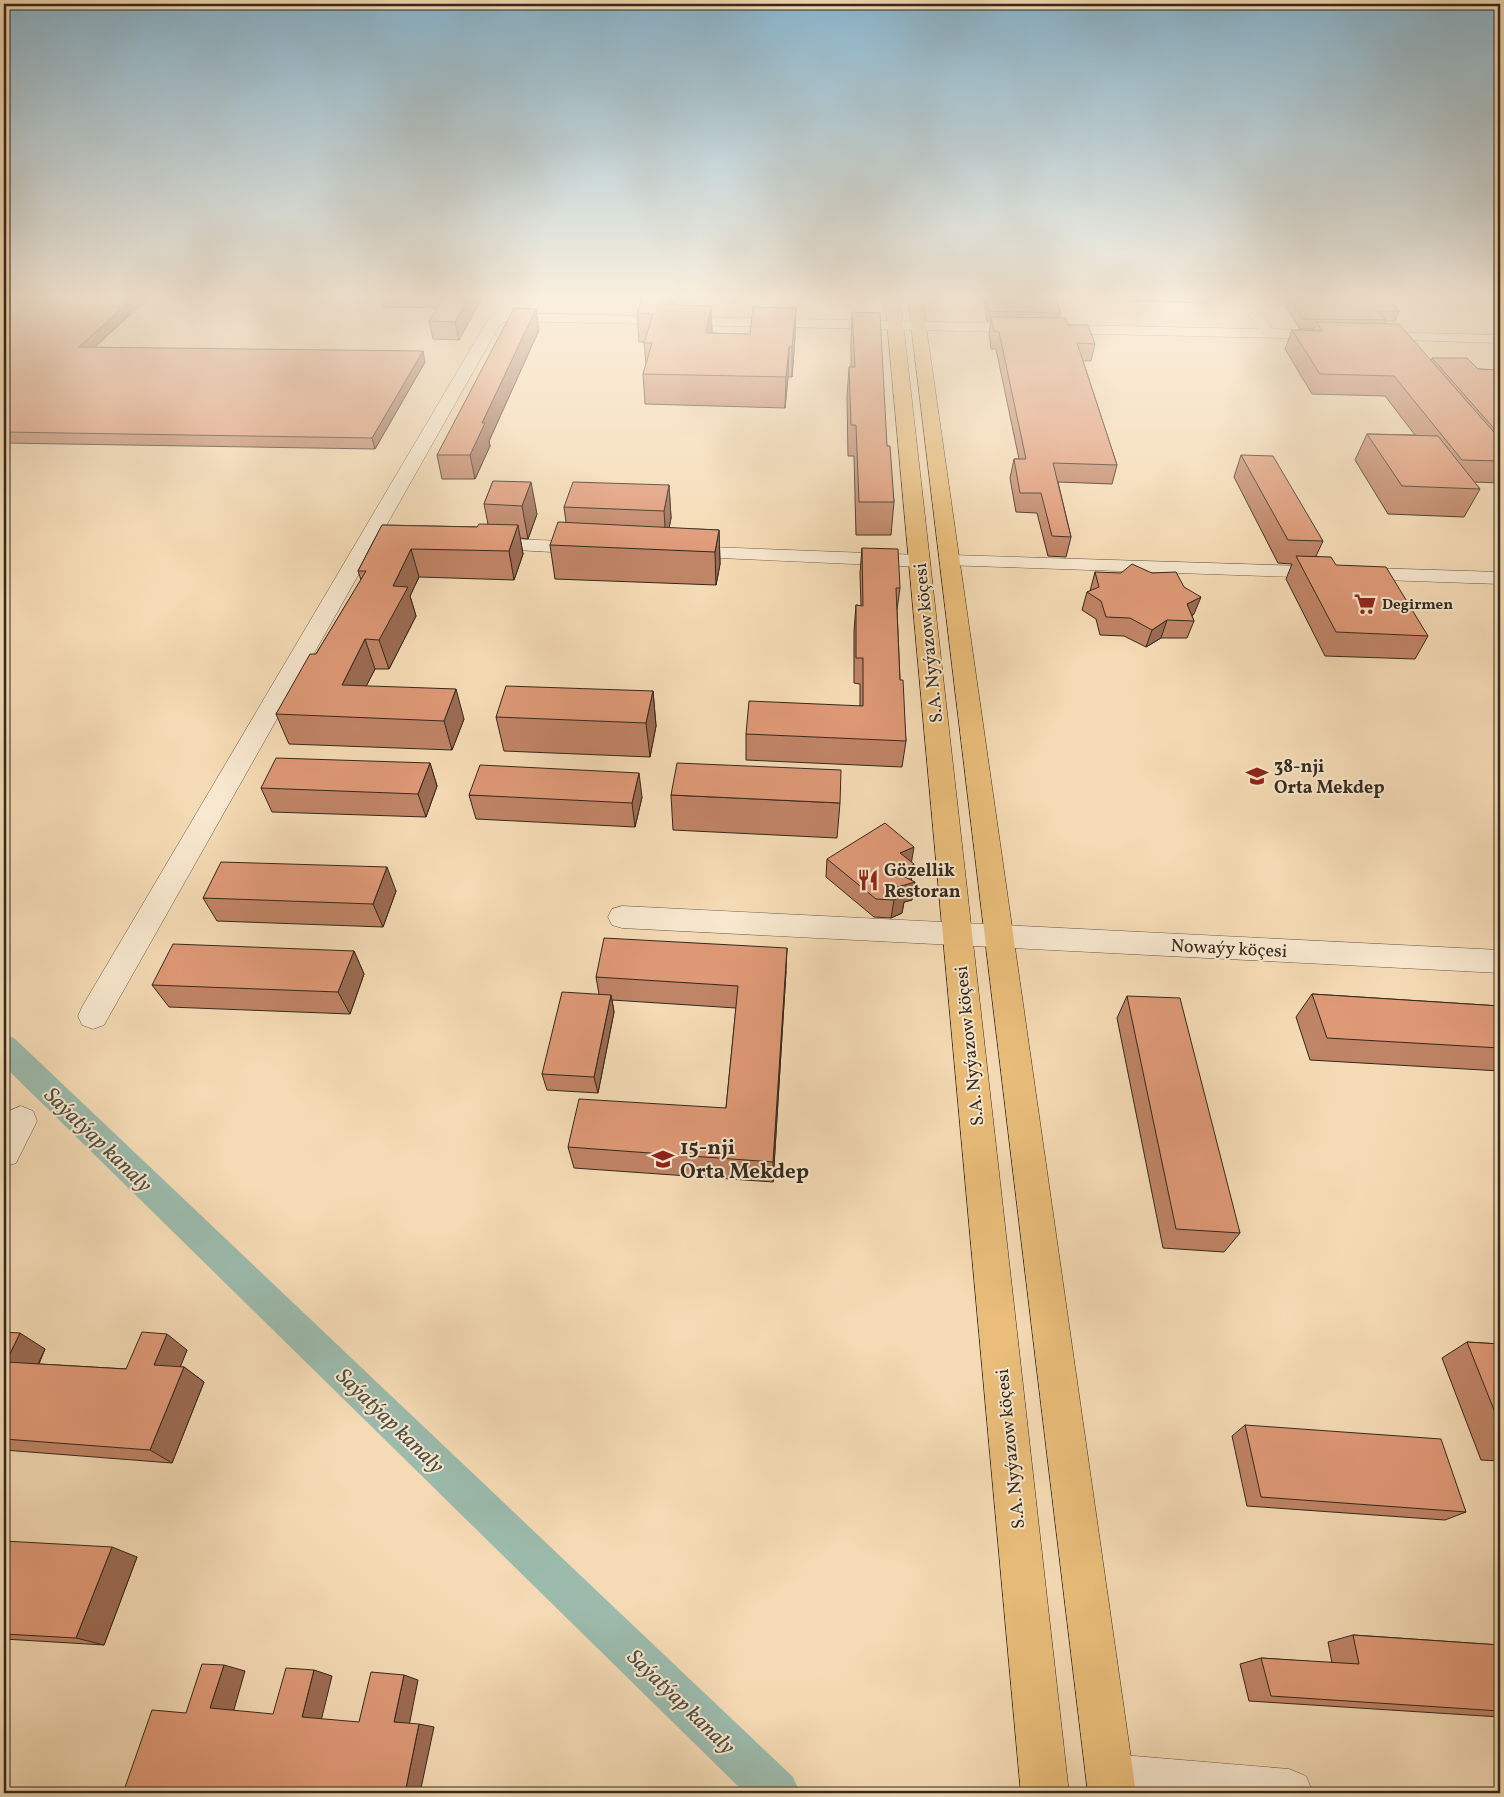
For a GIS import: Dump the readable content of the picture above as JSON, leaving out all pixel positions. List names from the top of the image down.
{
  "streets": {
    "main road": ["S.A. Nyýazow köçesi"],
    "street": ["Nowaýy köçesi"]
  },
  "crossings": [
    ["S.A. Nyýazow köçesi", "Nowaýy köçesi"]
  ],
  "water": ["Saýatýap kanaly"],
  "places": {
    "supermarket": ["Degirmen"],
    "school or university": ["38-nji Orta Mekdep", "15-nji Orta Mekdep"],
    "restaurant": ["Gözellik Restoran"]
  }
}
